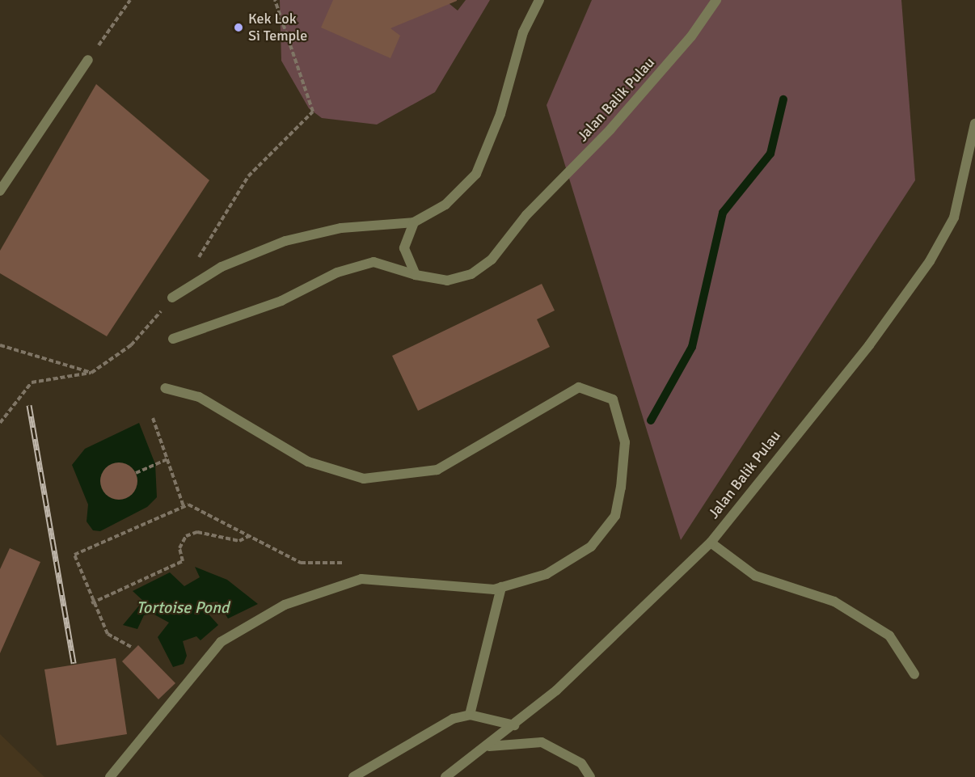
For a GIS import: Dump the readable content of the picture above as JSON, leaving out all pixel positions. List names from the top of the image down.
{
  "streets": {
    "street": ["Jalan Balik Pulau"]
  },
  "water": ["Tortoise Pond"],
  "places": ["Kek Lok Si Temple"]
}
